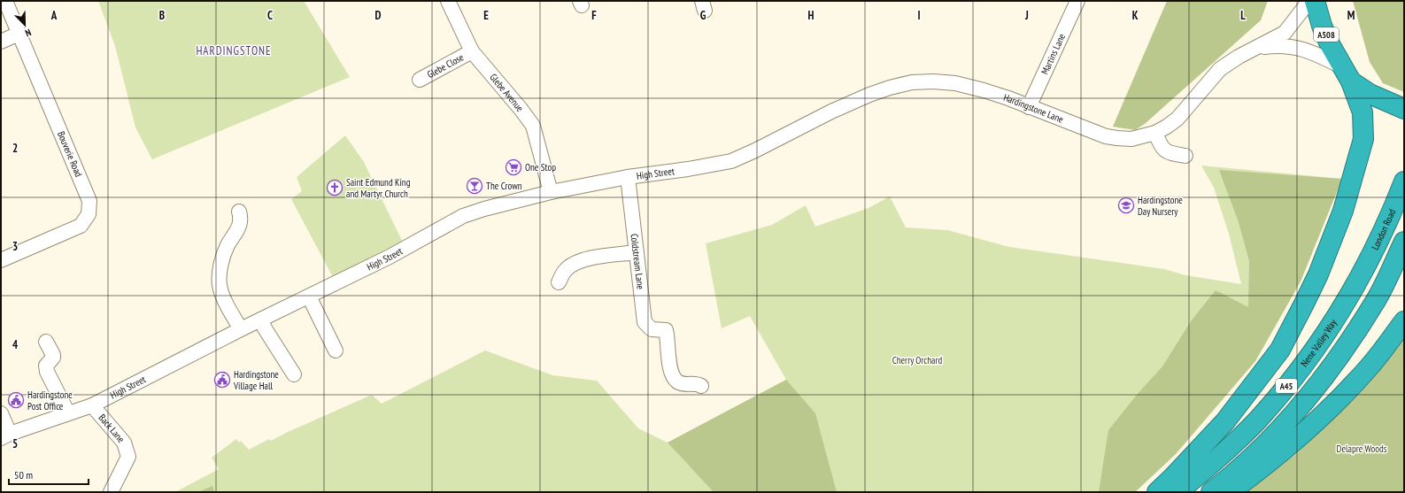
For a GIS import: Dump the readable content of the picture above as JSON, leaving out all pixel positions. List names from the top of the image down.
{
  "streets": {
    "highway": [
      "A508",
      "London Road",
      "Nene Valley Way",
      "A45"
    ],
    "street": [
      "Martins Lane",
      "Glebe Close",
      "Glebe Avenue",
      "Hardingstone Lane",
      "Bouverie Road",
      "High Street",
      "Coldstream Lane",
      "Back Lane"
    ]
  },
  "crossings": [
    ["A508", "Hardingstone Lane"],
    ["Martins Lane", "Hardingstone Lane"],
    ["Glebe Close", "Glebe Avenue"],
    ["Glebe Avenue", "High Street"],
    ["Hardingstone Lane", "High Street"],
    ["High Street", "Coldstream Lane"],
    ["High Street", "Back Lane"],
    ["London Road", "Nene Valley Way"]
  ],
  "districts": ["HARDINGSTONE"],
  "parks": ["Cherry Orchard", "Delapre Woods"],
  "places": {
    "supermarket": ["One Stop"],
    "bar": ["The Crown"],
    "church": ["Saint Edmund King and Martyr Church"],
    "school or university": ["Hardingstone Day Nursery"],
    "public building": ["Hardingstone Village Hall", "Hardingstone Post Office"]
  },
  "scale_bar": "50 m",
  "north": "bottom right",
  "grid": {
    "columns": [
      "A",
      "B",
      "C",
      "D",
      "E",
      "F",
      "G",
      "H",
      "I",
      "J",
      "K",
      "L",
      "M"
    ],
    "rows": [
      "2",
      "3",
      "4",
      "5"
    ]
  }
}
